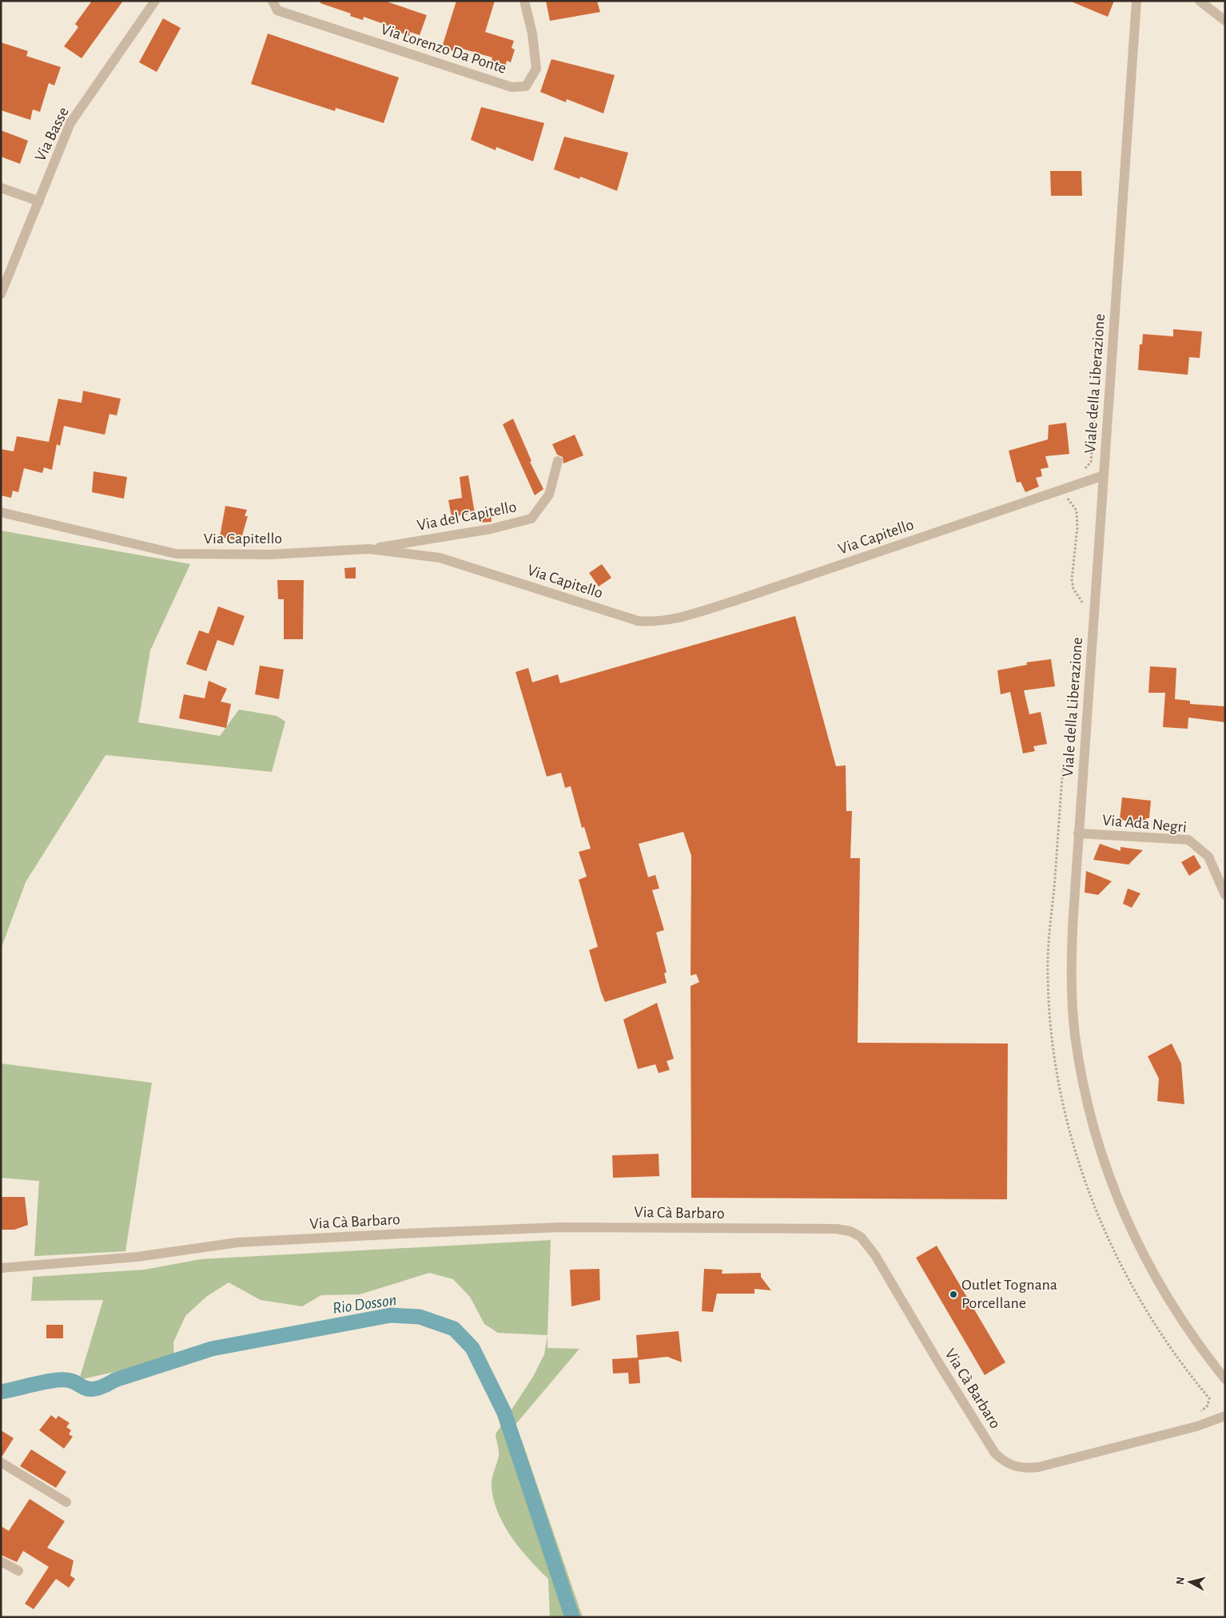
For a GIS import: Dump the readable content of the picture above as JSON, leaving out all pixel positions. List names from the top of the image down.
{
  "streets": {
    "street": [
      "Via Lorenzo Da Ponte",
      "Via Basse",
      "Viale della Liberazione",
      "Via del Capitello",
      "Via Capitello",
      "Via Ada Negri",
      "Via Cà Barbaro"
    ]
  },
  "crossings": [
    ["Viale della Liberazione", "Via Capitello"],
    ["Viale della Liberazione", "Via Ada Negri"],
    ["Via del Capitello", "Via Capitello"]
  ],
  "water": ["Rio Dosson"],
  "places": ["Outlet Tognana Porcellane"],
  "north": "left"
}
